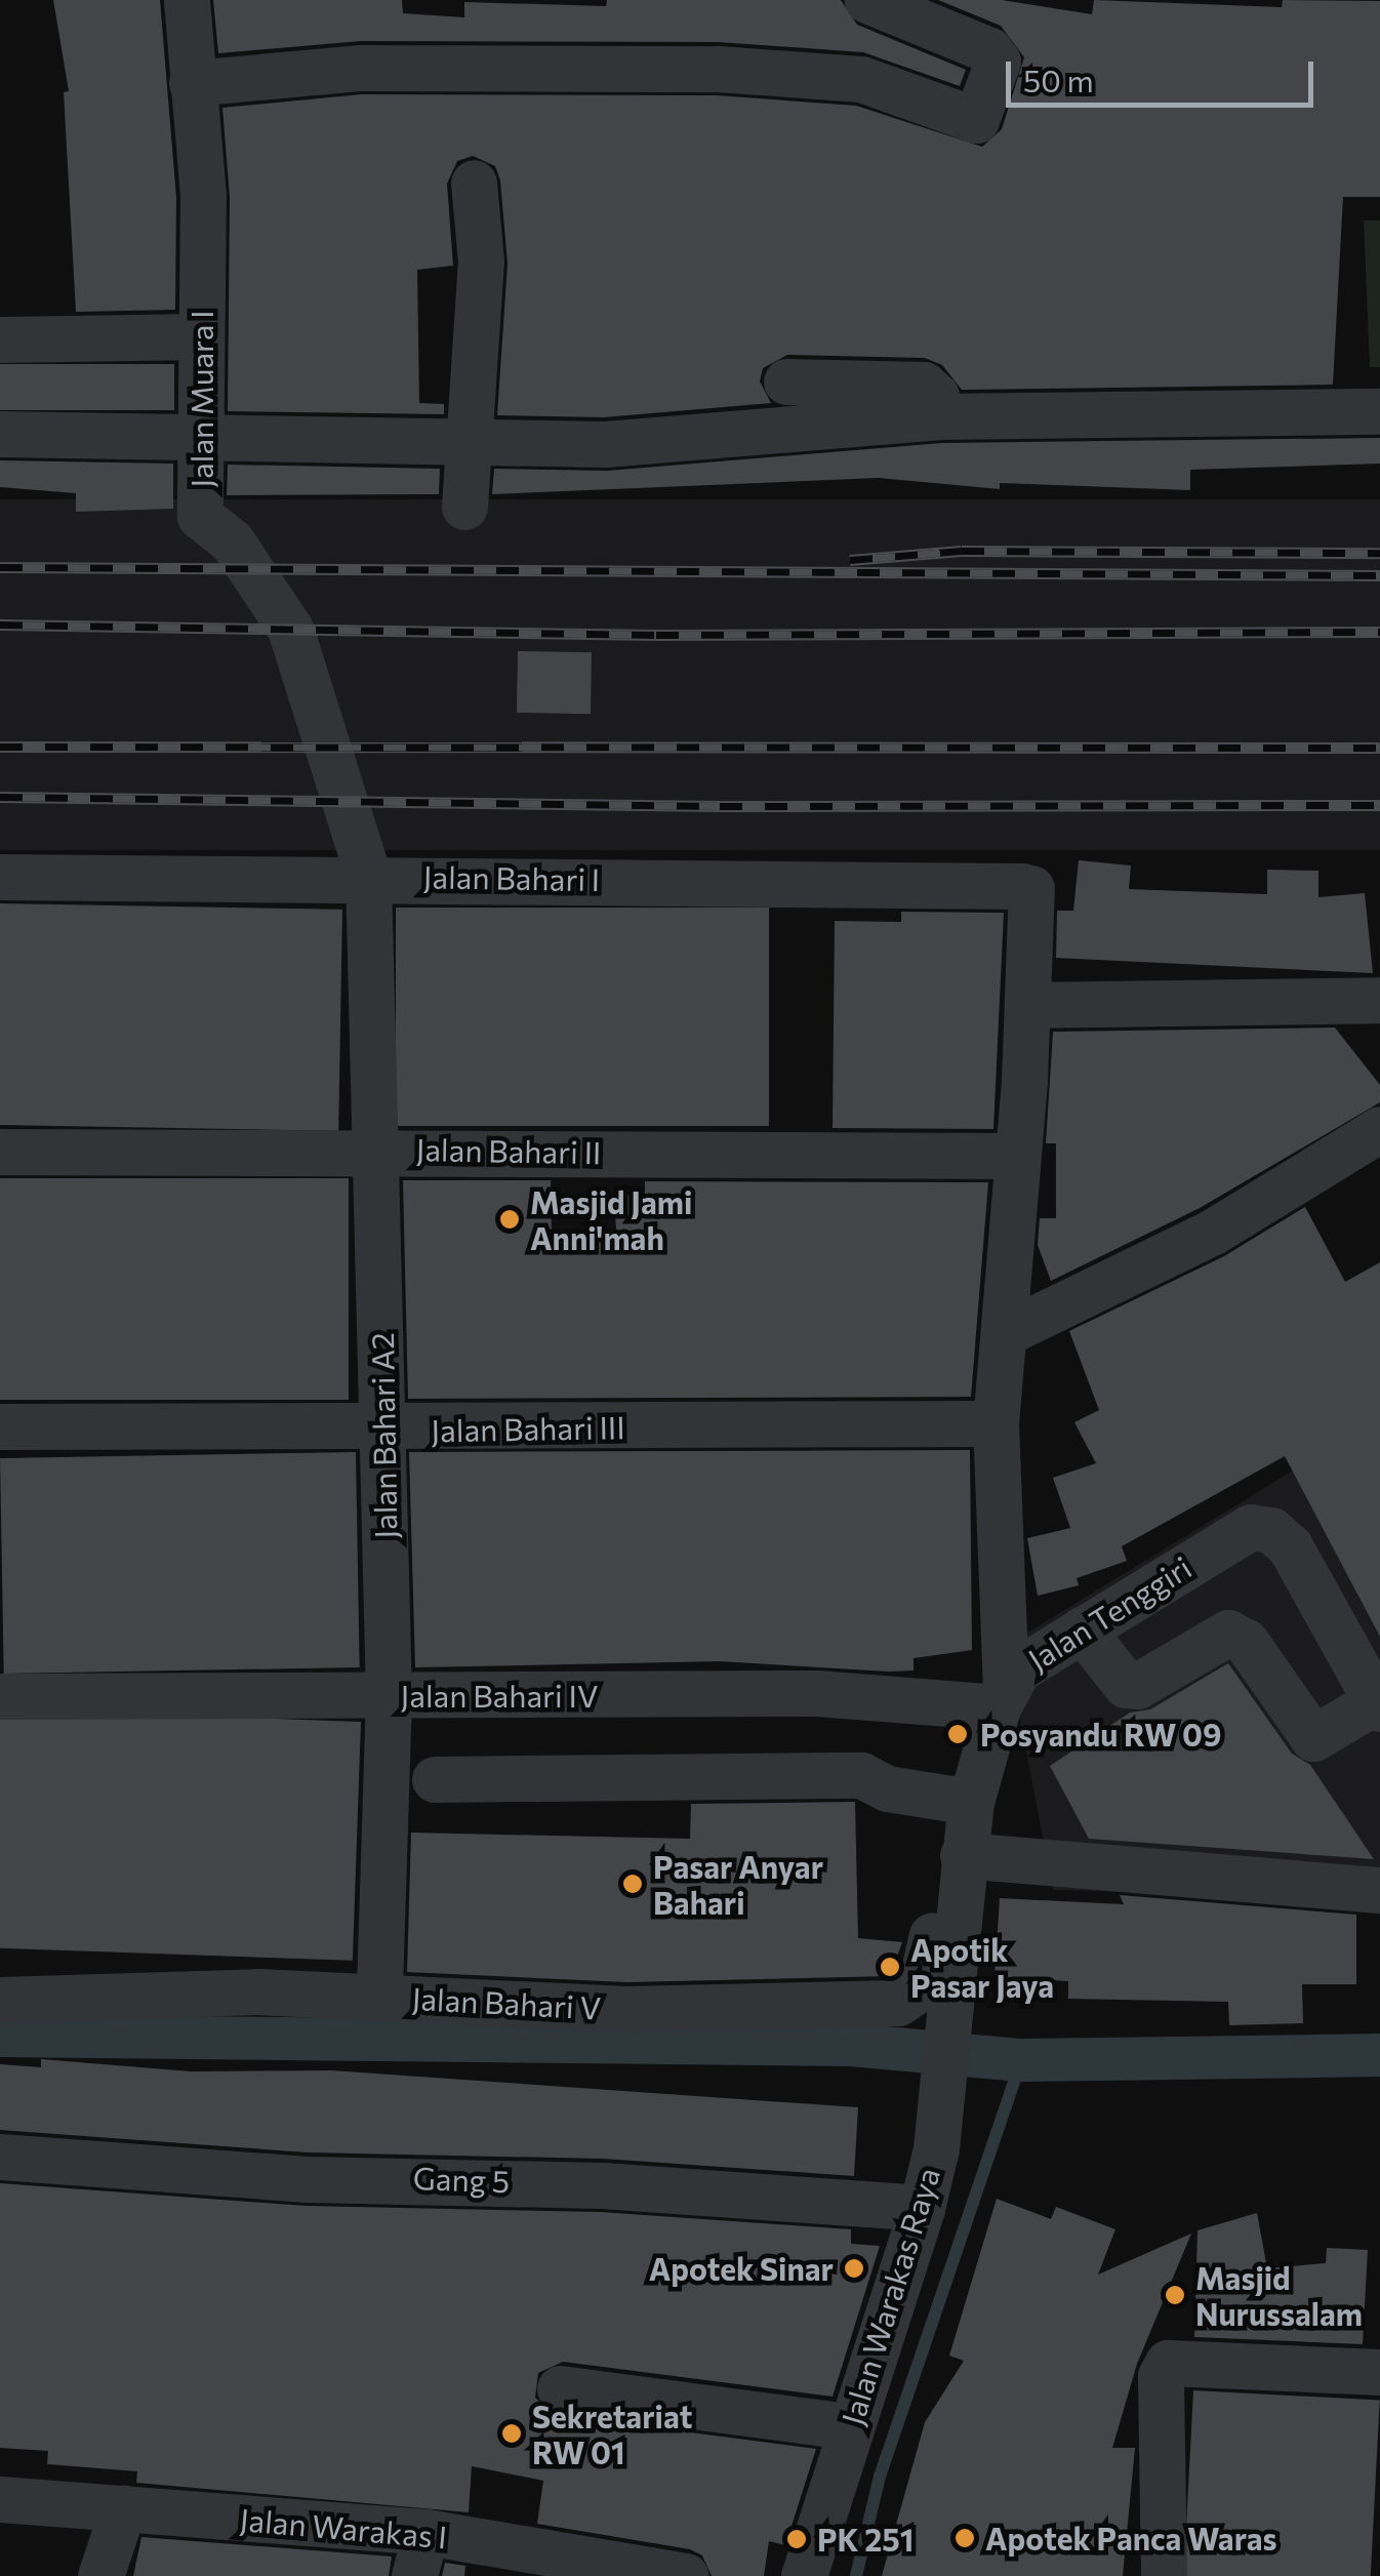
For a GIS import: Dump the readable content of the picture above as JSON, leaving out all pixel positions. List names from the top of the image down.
{
  "streets": {
    "street": [
      "Jalan Muara I",
      "Jalan Bahari I",
      "Jalan Bahari II",
      "Jalan Bahari III",
      "Jalan Bahari A2",
      "Jalan Tenggiri",
      "Jalan Bahari IV",
      "Jalan Bahari V",
      "Gang 5",
      "Jalan Warakas Raya",
      "Jalan Warakas I"
    ]
  },
  "crossings": [
    ["Jalan Muara I", "Jalan Bahari I"],
    ["Jalan Muara I", "Jalan Bahari A2"],
    ["Jalan Bahari I", "Jalan Bahari A2"],
    ["Jalan Bahari II", "Jalan Bahari A2"],
    ["Jalan Bahari III", "Jalan Bahari A2"],
    ["Jalan Bahari A2", "Jalan Bahari IV"],
    ["Jalan Bahari A2", "Jalan Bahari V"],
    ["Jalan Tenggiri", "Jalan Bahari IV"],
    ["Jalan Tenggiri", "Jalan Bahari V"],
    ["Jalan Tenggiri", "Jalan Warakas Raya"],
    ["Jalan Bahari V", "Jalan Warakas Raya"],
    ["Gang 5", "Jalan Warakas Raya"]
  ],
  "places": [
    "Masjid Jami Anni'mah",
    "Posyandu RW 09",
    "Pasar Anyar Bahari",
    "Apotik Pasar Jaya",
    "Apotek Sinar",
    "Masjid Nurussalam",
    "Sekretariat RW 01",
    "Apotek Panca Waras",
    "PK 251"
  ],
  "scale_bar": "50 m"
}
